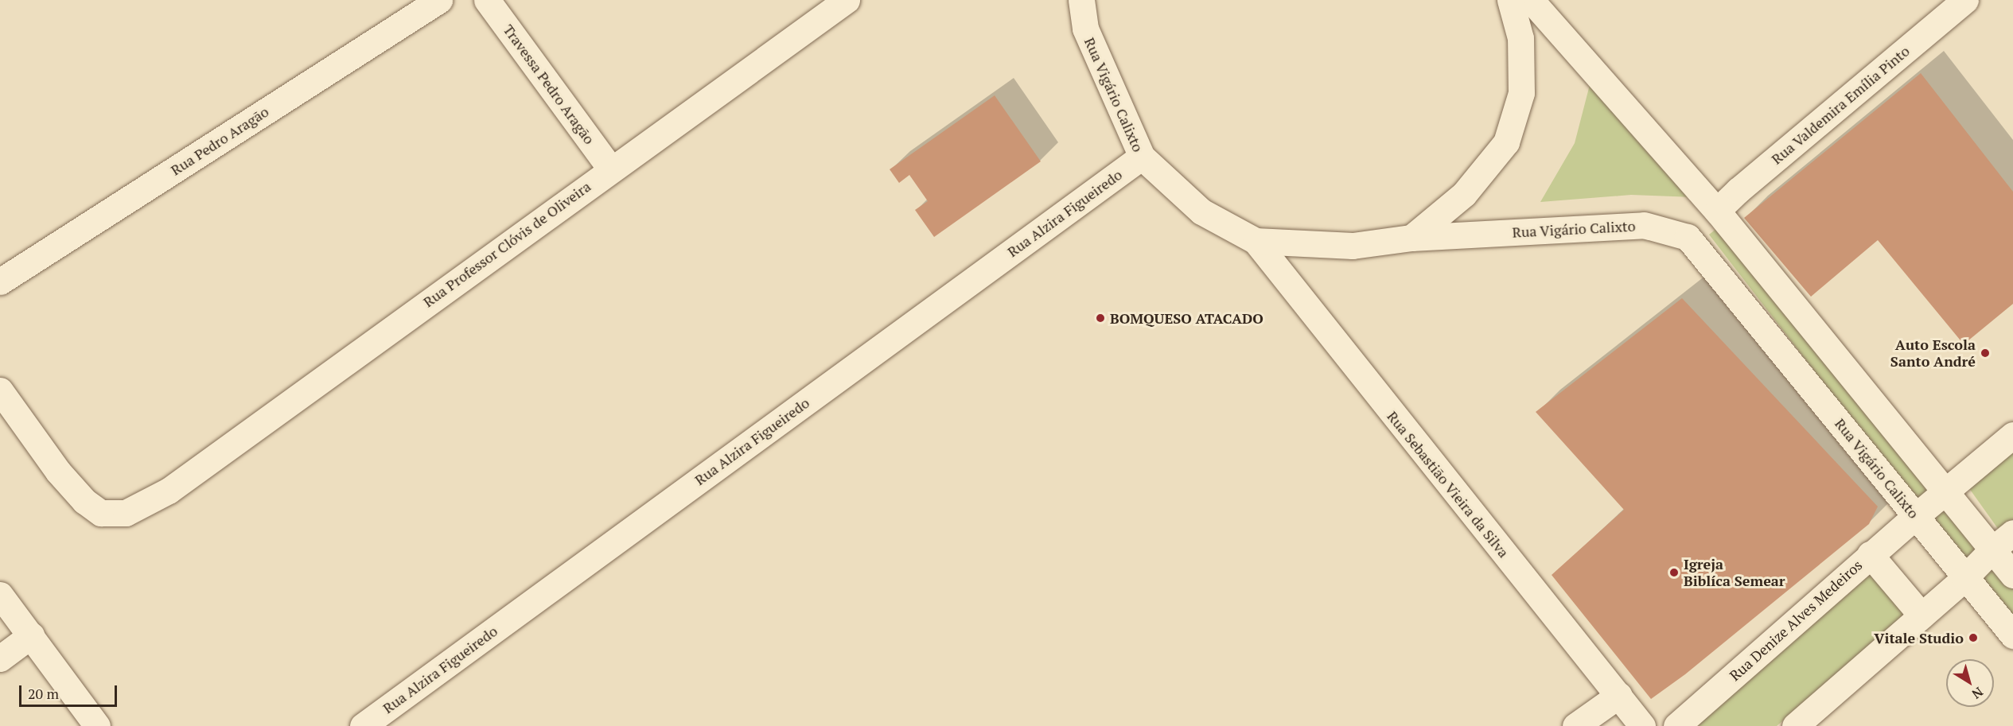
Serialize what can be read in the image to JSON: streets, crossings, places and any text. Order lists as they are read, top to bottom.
{
  "streets": {
    "street": [
      "Travessa Pedro Aragão",
      "Rua Vigário Calixto",
      "Rua Valdemira Emília Pinto",
      "Rua Pedro Aragão",
      "Rua Alzira Figueiredo",
      "Rua Professor Clóvis de Oliveira",
      "Rua Sebastião Vieira da Silva",
      "Rua Denize Alves Medeiros"
    ]
  },
  "crossings": [
    ["Travessa Pedro Aragão", "Rua Professor Clóvis de Oliveira"],
    ["Rua Vigário Calixto", "Rua Alzira Figueiredo"],
    ["Rua Vigário Calixto", "Rua Sebastião Vieira da Silva"],
    ["Rua Vigário Calixto", "Rua Denize Alves Medeiros"]
  ],
  "places": [
    "BOMQUESO ATACADO",
    "Auto Escola Santo André",
    "Igreja Biblíca Semear",
    "Vitale Studio"
  ],
  "scale_bar": "20 m",
  "north": "bottom right"
}
